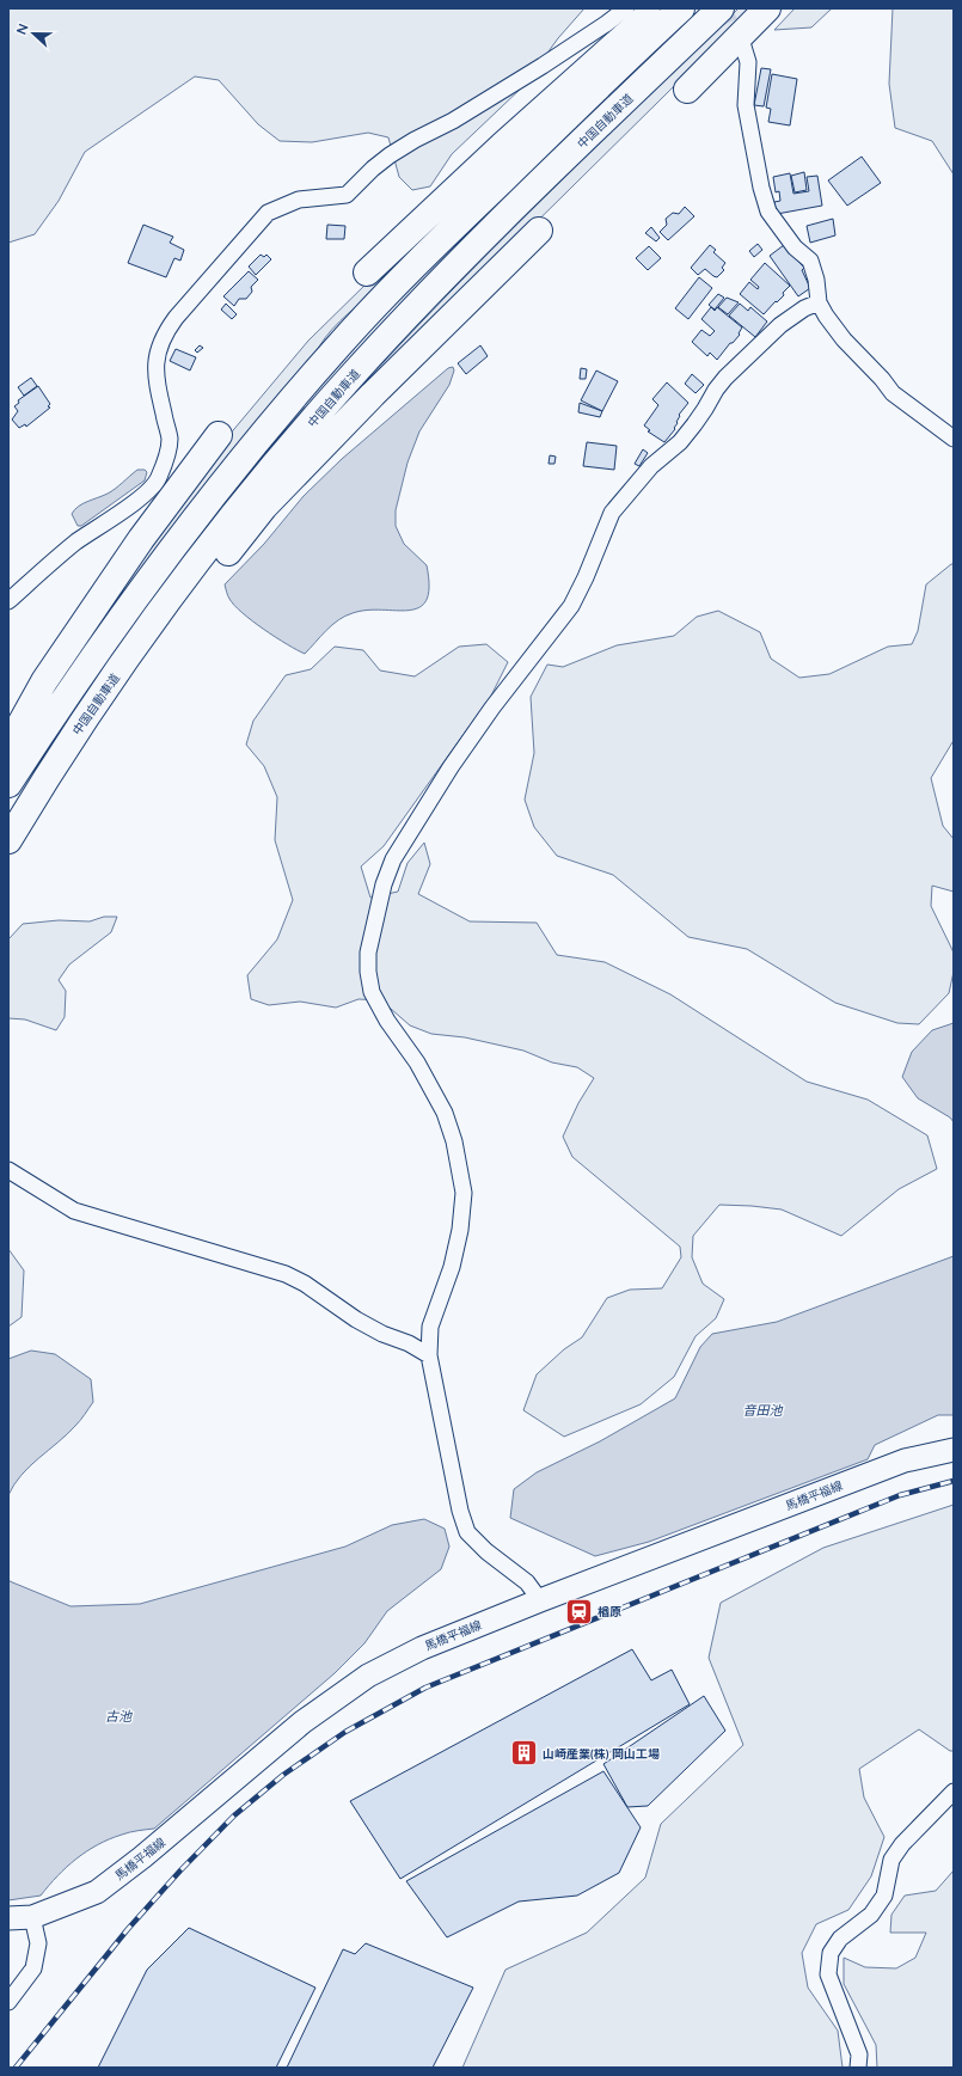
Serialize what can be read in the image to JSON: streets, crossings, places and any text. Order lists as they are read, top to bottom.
{
  "streets": {
    "highway": ["中国自動車道"],
    "main road": ["馬橋平福線"]
  },
  "water": ["音田池", "古池"],
  "places": {
    "station": ["楢原"],
    "building": ["山崎産業(株) 岡山工場"]
  },
  "north": "left"
}
